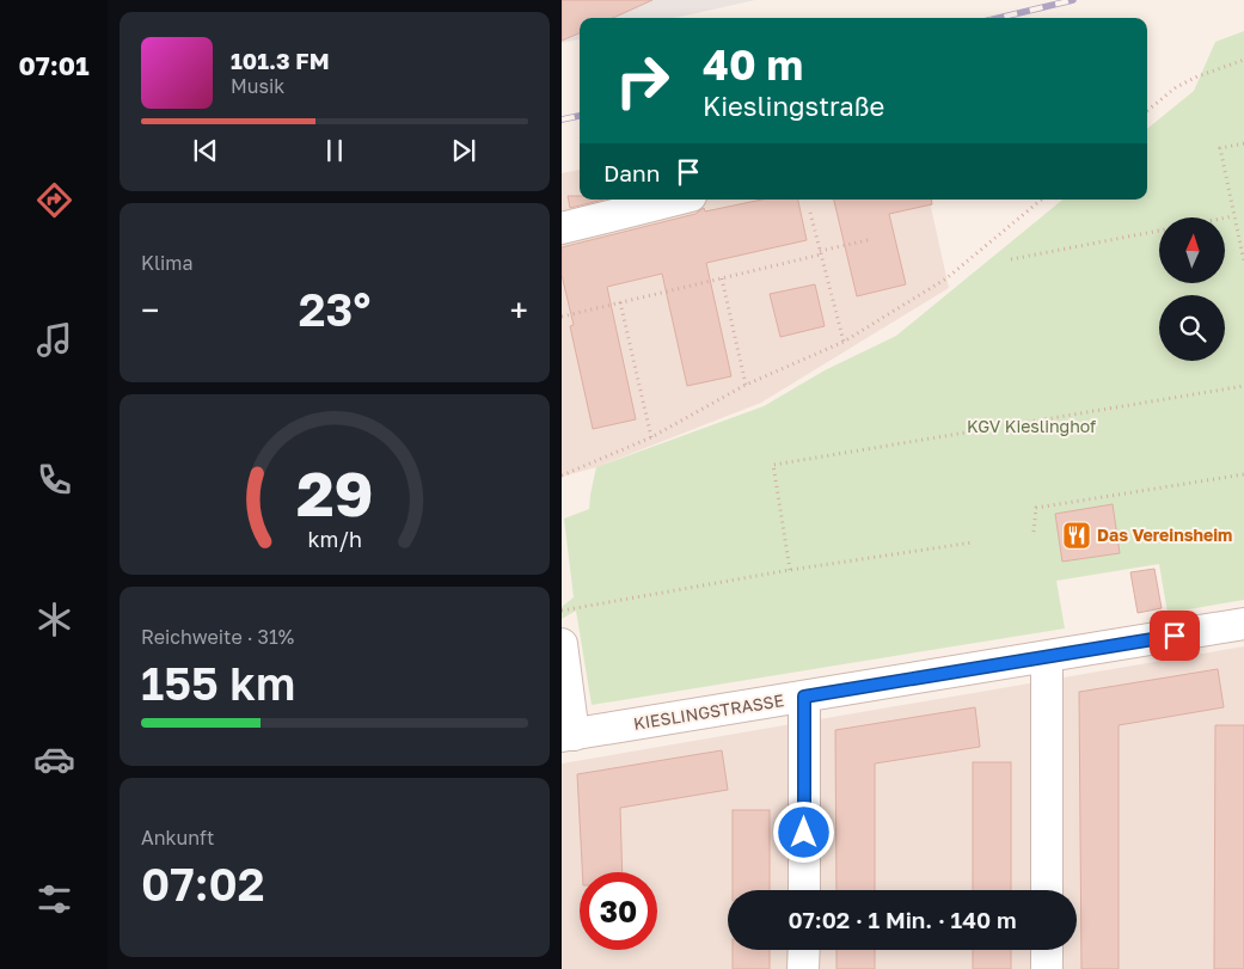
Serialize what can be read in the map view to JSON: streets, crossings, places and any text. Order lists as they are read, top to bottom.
{
  "streets": {
    "street": ["KIESLINGSTRASSE"]
  },
  "parks": ["KGV Kieslinghof"],
  "places": {
    "restaurant": ["Das Vereinsheim"]
  },
  "north": "top",
  "page": {
    "tabs": "07:01",
    "turn": ["40 m", "Kieslingstraße"],
    "song": ["101.3 FM", "Musik"],
    "then": "Dann",
    "tile": [
      "Klima",
      ["Reichweite · 31%", "155 km"],
      ["Ankunft", "07:02"]
    ],
    "heat": ["−", "23°", "+"],
    "limit": "30",
    "trip": "07:02 · 1 Min. · 140 m",
    "gauge": ["29", "km/h"]
  }
}
